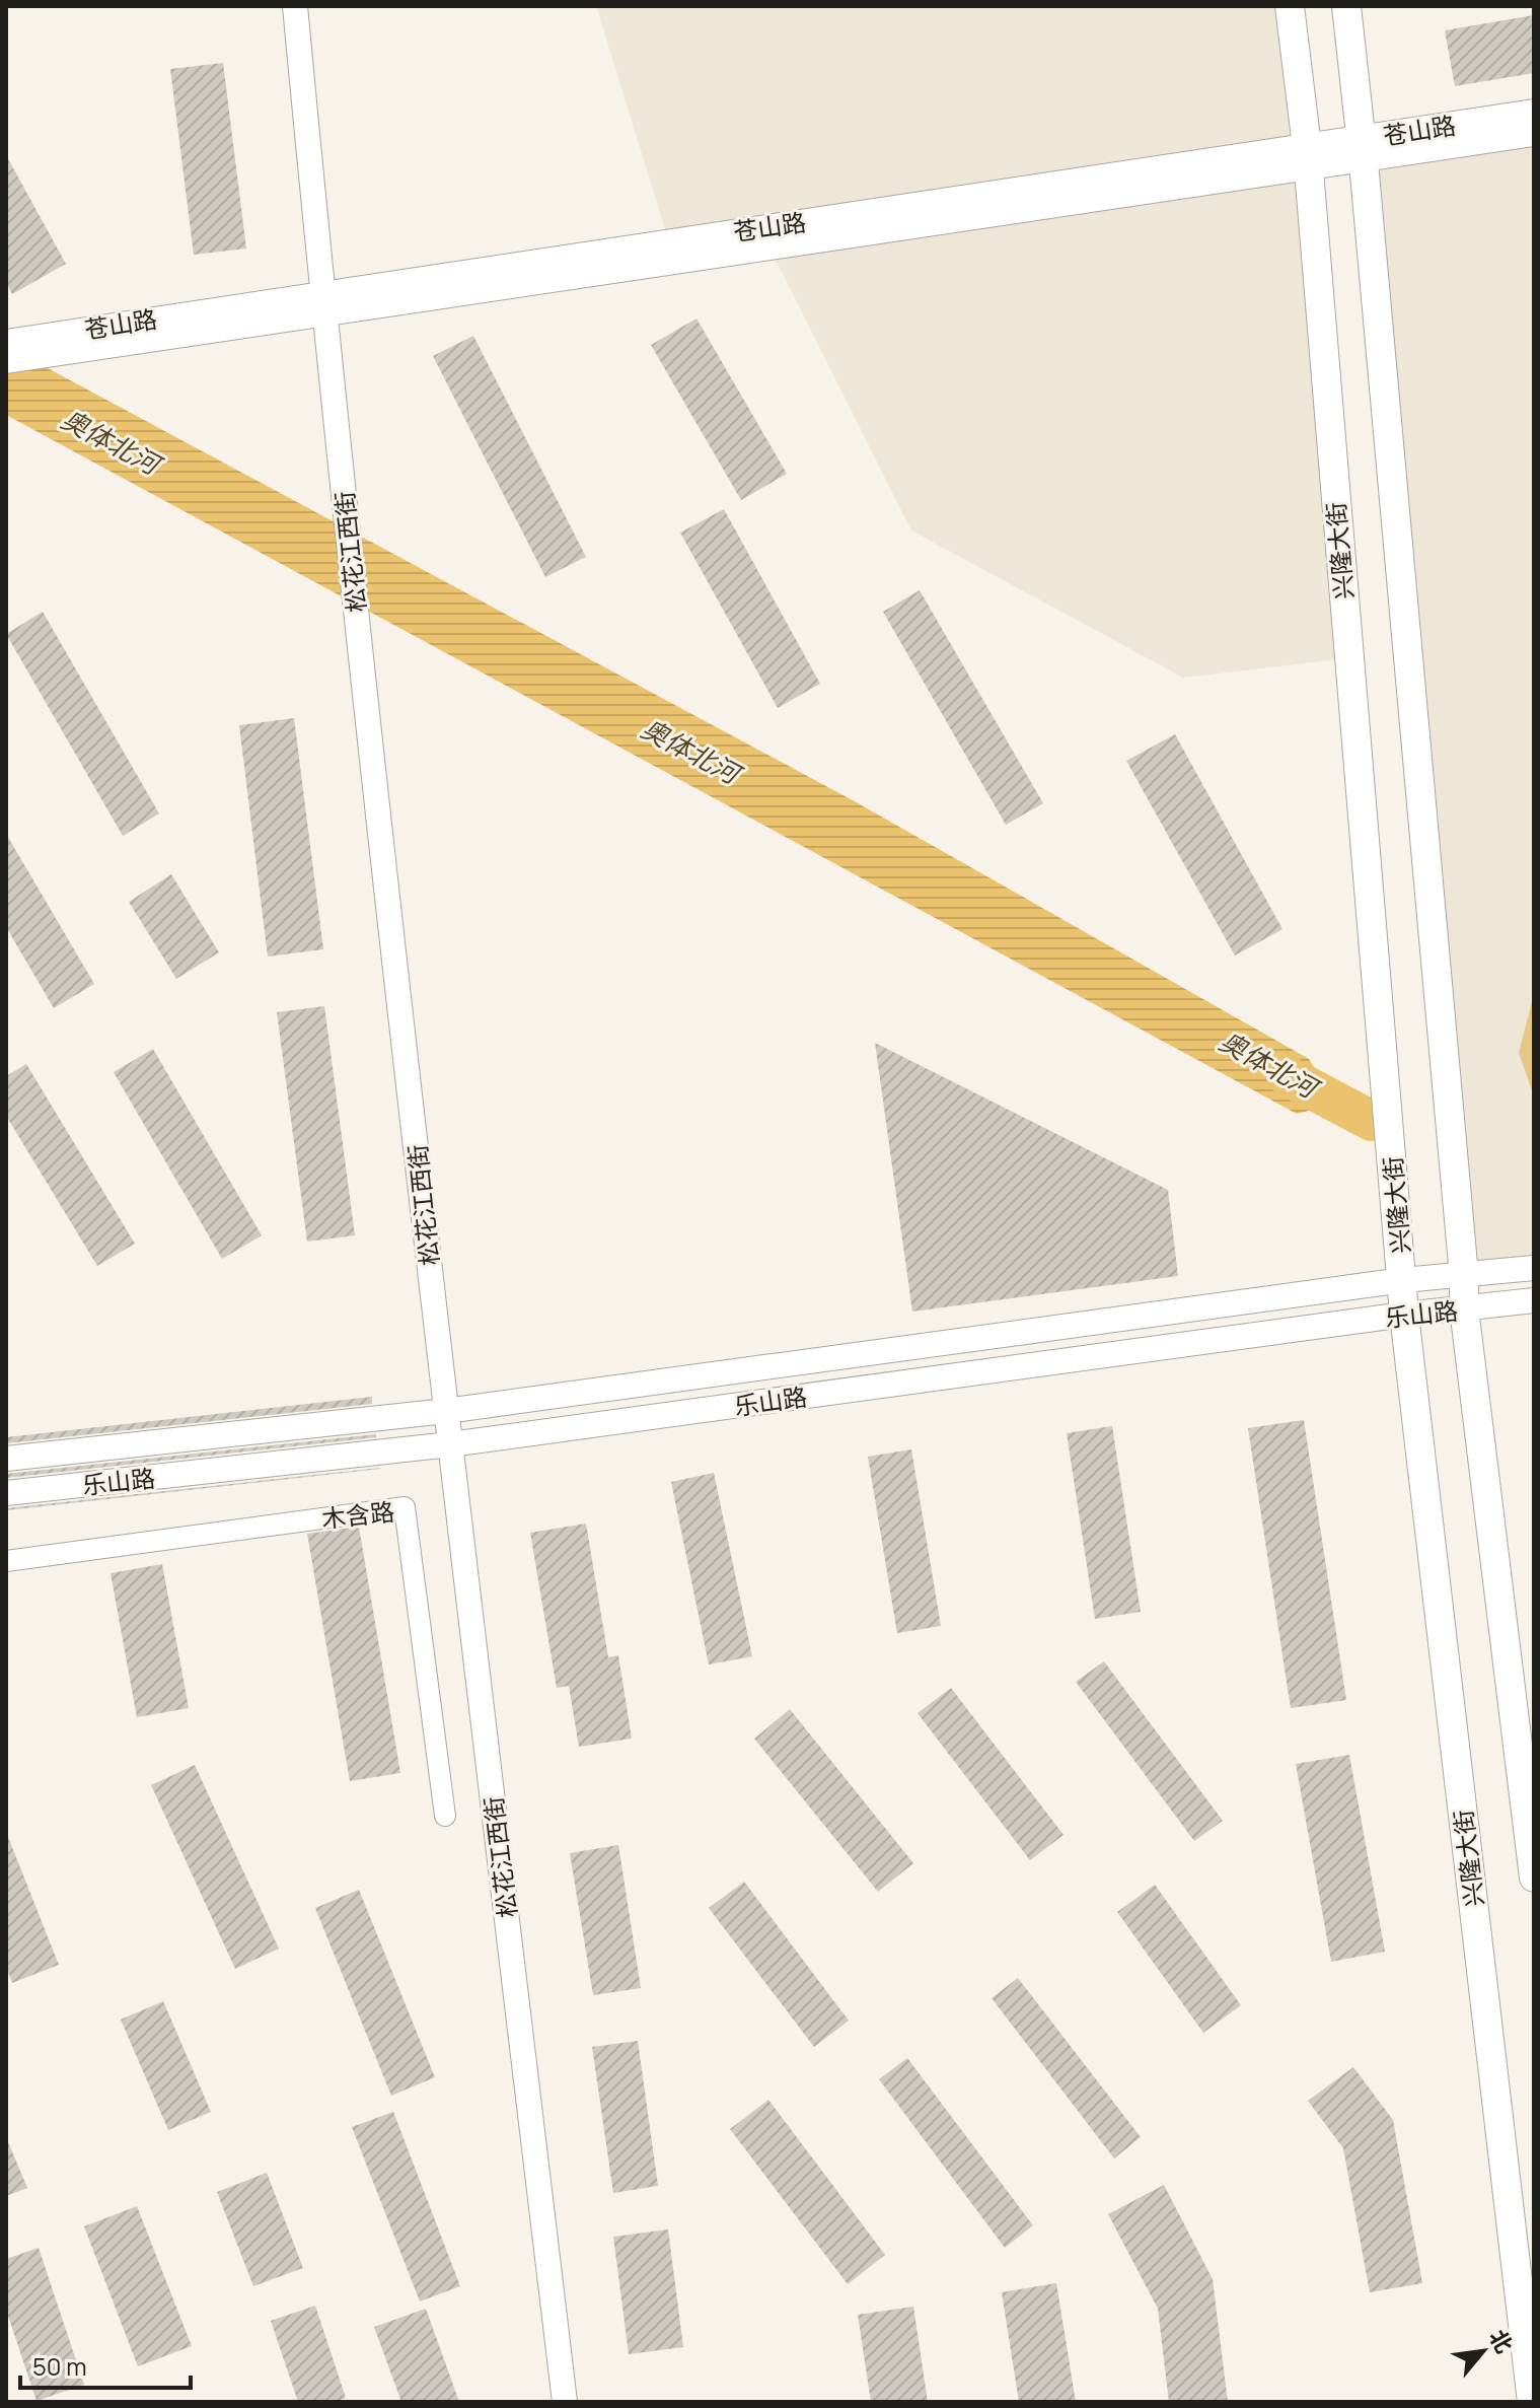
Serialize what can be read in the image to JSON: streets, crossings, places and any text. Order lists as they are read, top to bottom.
{
  "streets": {
    "main road": ["兴隆大街"],
    "street": [
      "苍山路",
      "松花江西街",
      "乐山路",
      "木含路"
    ]
  },
  "crossings": [
    ["苍山路", "兴隆大街"],
    ["苍山路", "松花江西街"],
    ["兴隆大街", "乐山路"],
    ["松花江西街", "乐山路"]
  ],
  "water": ["奥体北河"],
  "scale_bar": "50 m",
  "north": "top right"
}
